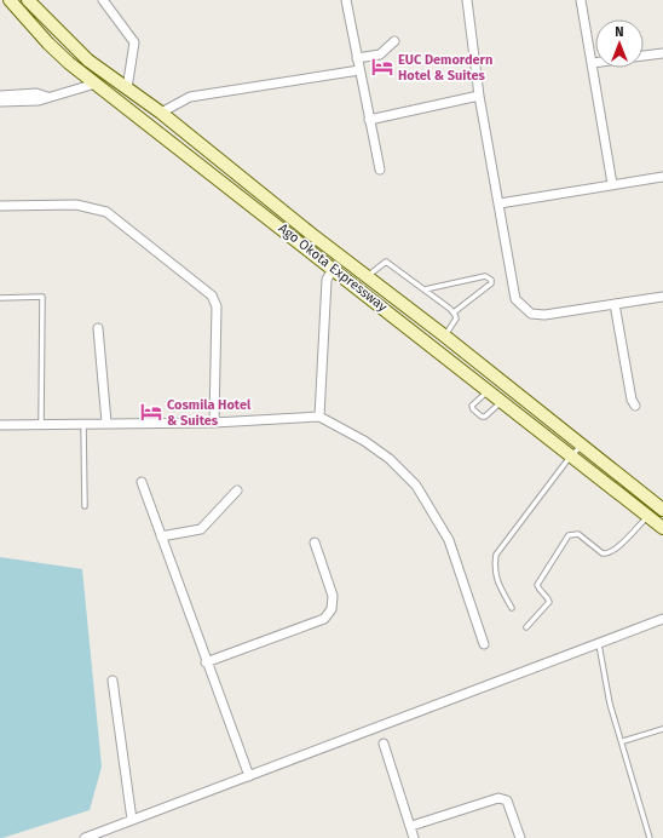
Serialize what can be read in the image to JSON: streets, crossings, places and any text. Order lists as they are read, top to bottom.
{
  "streets": {
    "main road": ["Ago Okota Expressway"]
  },
  "places": {
    "hotel": ["EUC Demordern Hotel & Suites", "Cosmila Hotel & Suites"]
  },
  "north": "top"
}
